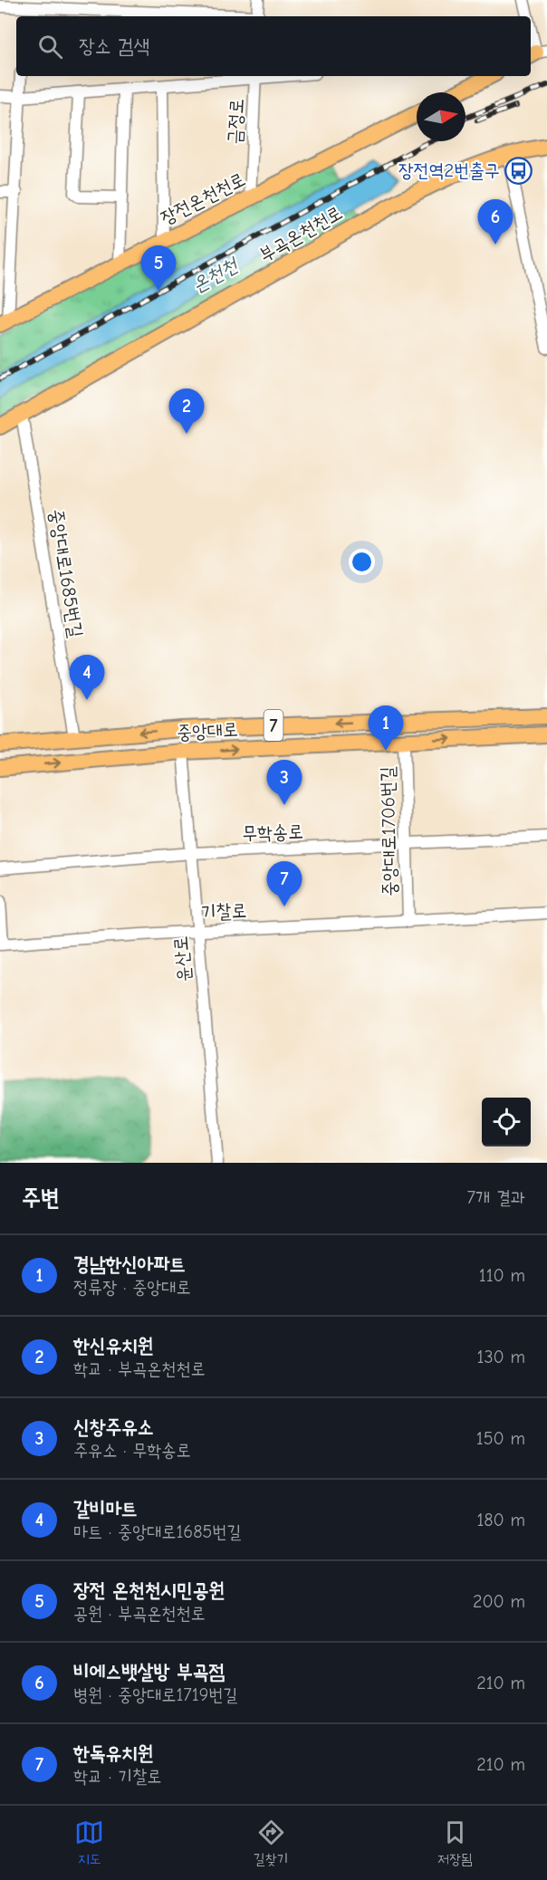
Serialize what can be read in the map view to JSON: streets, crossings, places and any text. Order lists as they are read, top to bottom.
{
  "streets": {
    "main road": [
      "장전온천천로",
      "부곡온천천로",
      "7",
      "중앙대로"
    ],
    "street": [
      "금정로",
      "중앙대로1685번길",
      "중앙대로1706번길",
      "무학송로",
      "기찰로",
      "윤산로"
    ]
  },
  "crossings": [
    ["금정로", "장전온천천로"],
    ["부곡온천천로", "중앙대로1685번길"],
    ["중앙대로1685번길", "중앙대로"],
    ["중앙대로", "중앙대로1706번길"],
    ["중앙대로", "윤산로"],
    ["중앙대로1706번길", "무학송로"],
    ["중앙대로1706번길", "기찰로"],
    ["무학송로", "윤산로"],
    ["기찰로", "윤산로"]
  ],
  "water": ["온천천"],
  "places": {
    "bus stop": ["장전역2번출구"]
  },
  "north": "right",
  "page": {
    "search": "장소 검색",
    "pins": [
      "6",
      "5",
      "2",
      "4",
      "1",
      "3",
      "7"
    ],
    "heading": ["주변", "7개 결과"],
    "list": [
      {
        "mark": "1",
        "name": "경남한신아파트",
        "note": "정류장 · 중앙대로",
        "value": "110 m"
      },
      {
        "mark": "2",
        "name": "한신유치원",
        "note": "학교 · 부곡온천천로",
        "value": "130 m"
      },
      {
        "mark": "3",
        "name": "신창주유소",
        "note": "주유소 · 무학송로",
        "value": "150 m"
      },
      {
        "mark": "4",
        "name": "갈비마트",
        "note": "마트 · 중앙대로1685번길",
        "value": "180 m"
      },
      {
        "mark": "5",
        "name": "장전 온천천시민공원",
        "note": "공원 · 부곡온천천로",
        "value": "200 m"
      },
      {
        "mark": "6",
        "name": "비에스뱃살방 부곡점",
        "note": "병원 · 중앙대로1719번길",
        "value": "210 m"
      },
      {
        "mark": "7",
        "name": "한독유치원",
        "note": "학교 · 기찰로",
        "value": "210 m"
      }
    ],
    "nav": ["지도", "길찾기", "저장됨"]
  }
}
